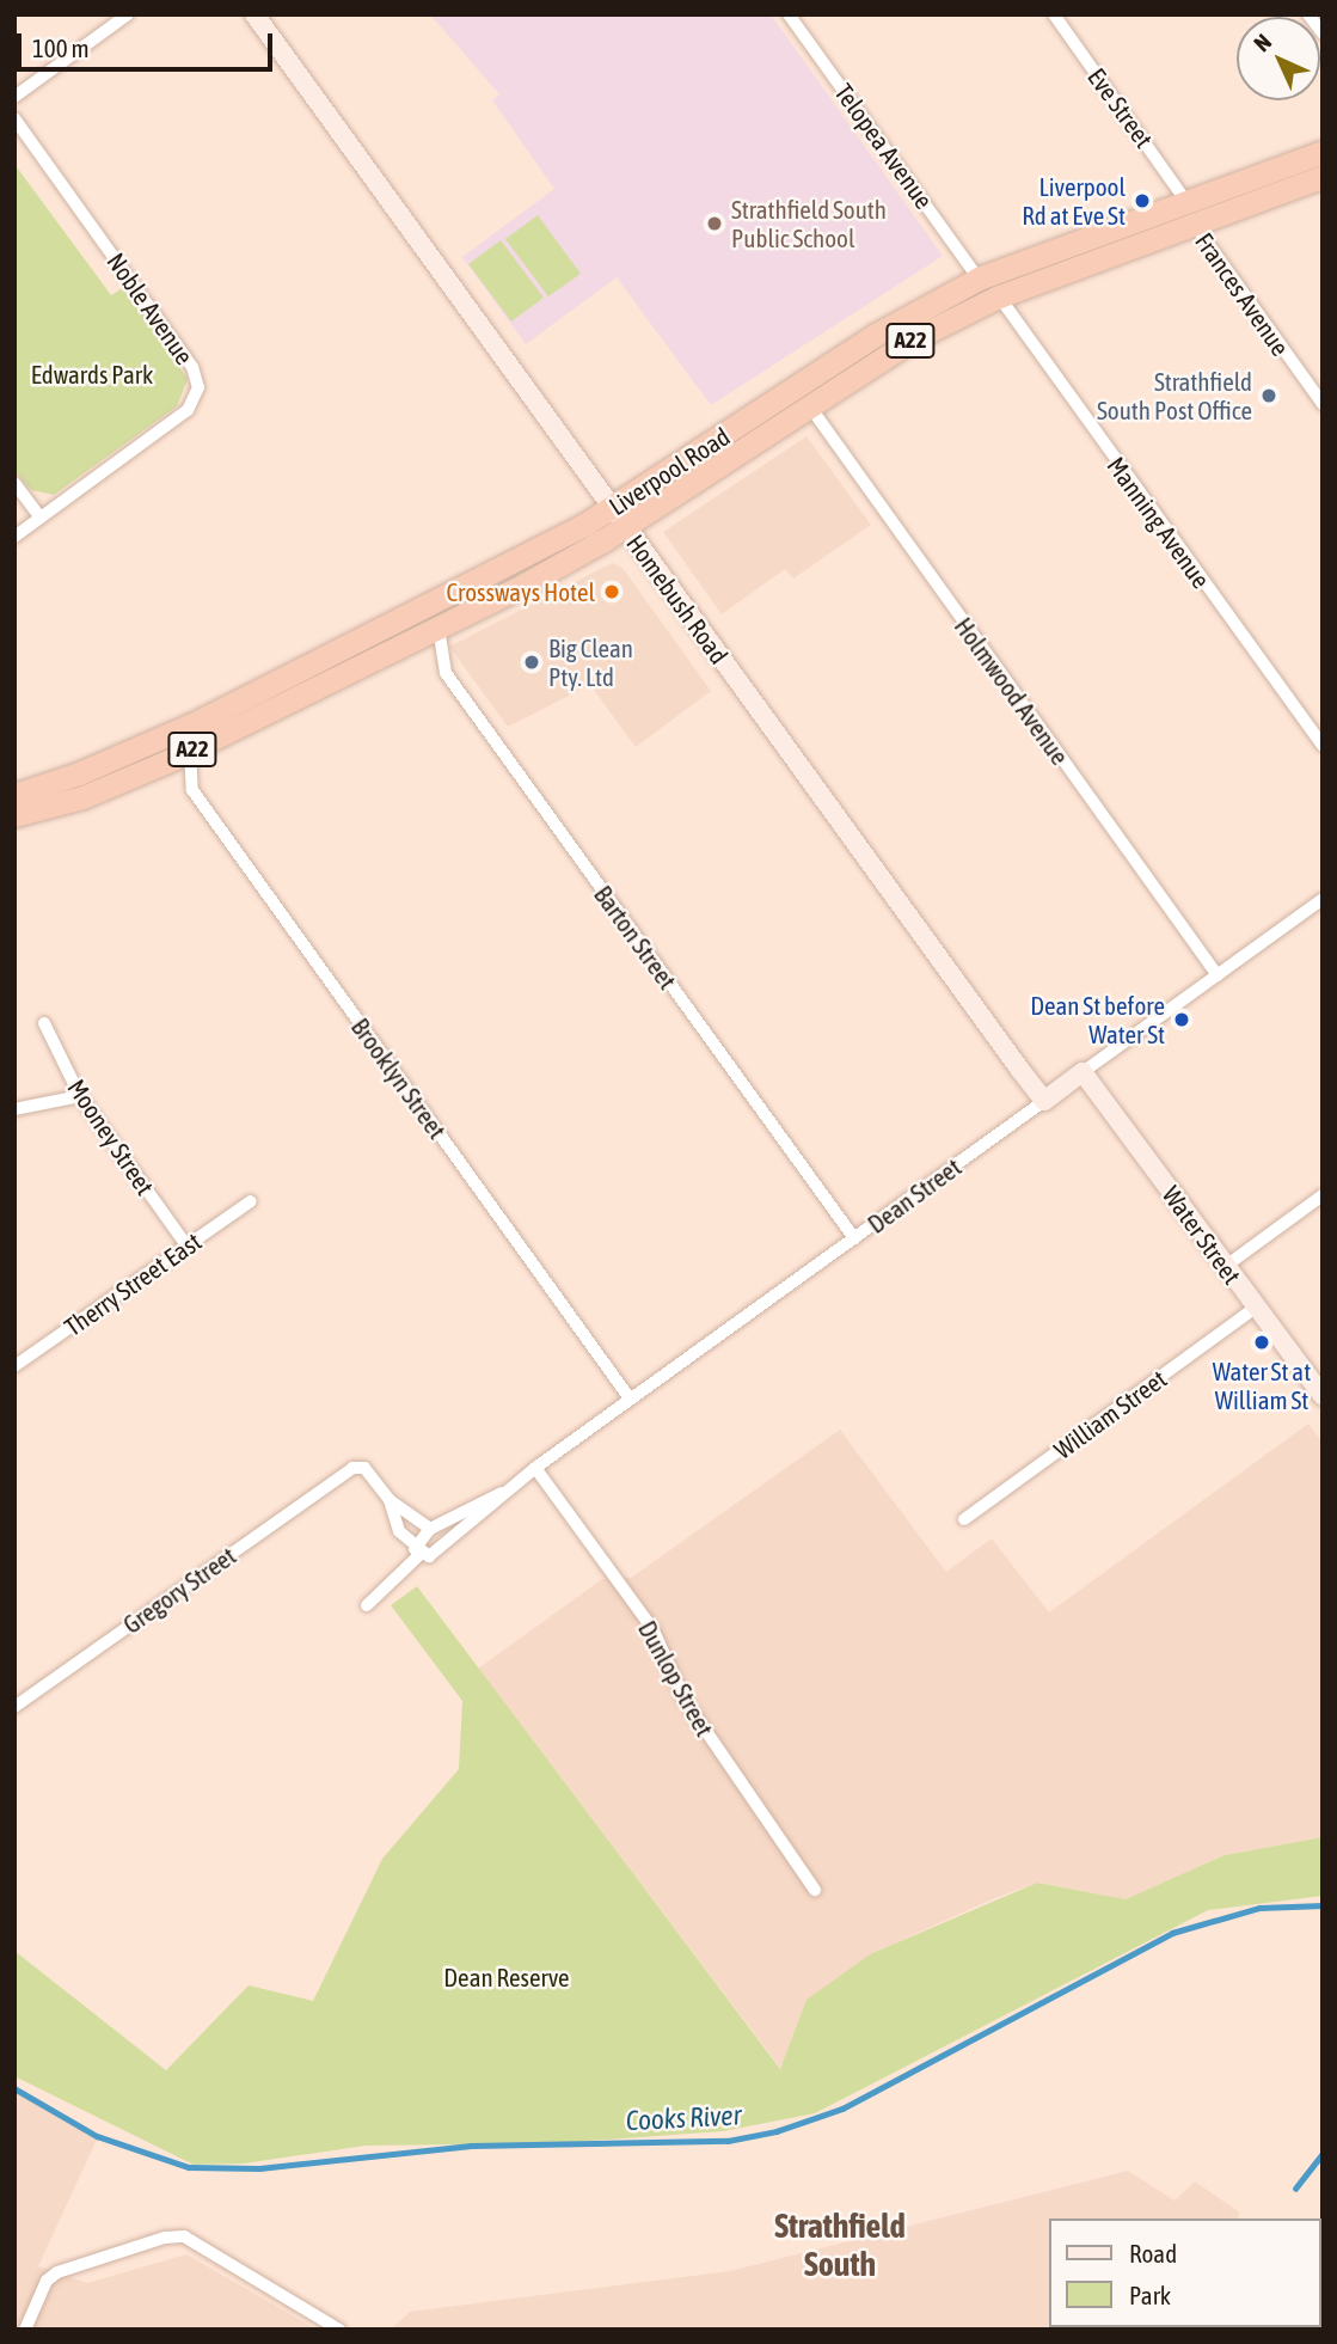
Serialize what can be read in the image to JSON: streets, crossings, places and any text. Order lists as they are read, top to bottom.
{
  "streets": {
    "highway": ["A22", "Liverpool Road"],
    "main road": ["Homebush Road", "Dean Street", "Water Street"],
    "street": [
      "Eve Street",
      "Telopea Avenue",
      "Frances Avenue",
      "Noble Avenue",
      "Manning Avenue",
      "Holmwood Avenue",
      "Barton Street",
      "Brooklyn Street",
      "Mooney Street",
      "Therry Street East",
      "William Street",
      "Gregory Street",
      "Dunlop Street"
    ]
  },
  "crossings": [
    ["Eve Street", "Frances Avenue"],
    ["Eve Street", "Liverpool Road"],
    ["Telopea Avenue", "Liverpool Road"],
    ["Frances Avenue", "Liverpool Road"],
    ["Liverpool Road", "Manning Avenue"],
    ["Liverpool Road", "Homebush Road"],
    ["Liverpool Road", "Holmwood Avenue"],
    ["Liverpool Road", "Barton Street"],
    ["Liverpool Road", "Brooklyn Street"],
    ["Homebush Road", "Dean Street"],
    ["Holmwood Avenue", "Dean Street"],
    ["Barton Street", "Dean Street"],
    ["Brooklyn Street", "Dean Street"],
    ["Mooney Street", "Therry Street East"],
    ["Dean Street", "Water Street"],
    ["Dean Street", "Dunlop Street"],
    ["Water Street", "William Street"]
  ],
  "districts": ["Strathfield South"],
  "water": ["Cooks River"],
  "parks": ["Edwards Park", "Dean Reserve"],
  "places": [
    "Liverpool Rd at Eve St",
    "Strathfield South Public School",
    "Strathfield South Post Office",
    "Crossways Hotel",
    "Big Clean Pty. Ltd",
    "Dean St before Water St",
    "Water St at William St"
  ],
  "legend": ["Road", "Park"],
  "scale_bar": "100 m",
  "north": "top left"
}
